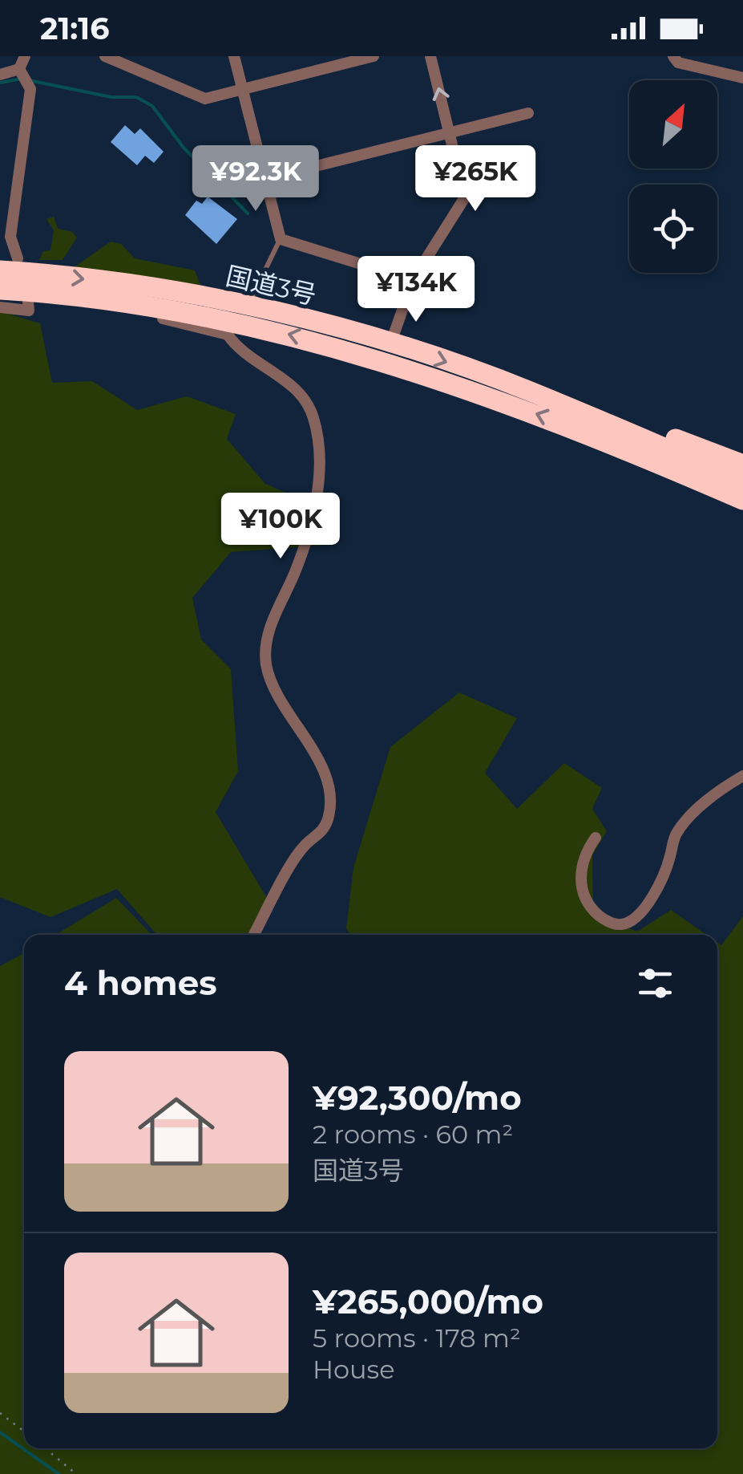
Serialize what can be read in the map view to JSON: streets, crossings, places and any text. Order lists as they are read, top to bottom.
{
  "streets": {
    "highway": ["国道3号"]
  },
  "north": "top right",
  "page": {
    "status": "21:16",
    "price": [
      "¥92.3K",
      "¥265K",
      "¥134K",
      "¥100K"
    ],
    "heading": "4 homes",
    "list": [
      {
        "name": "¥92,300/mo",
        "note": "2 rooms · 60 m² · 国道3号"
      },
      {
        "name": "¥265,000/mo",
        "note": "5 rooms · 178 m² · House"
      }
    ]
  }
}
